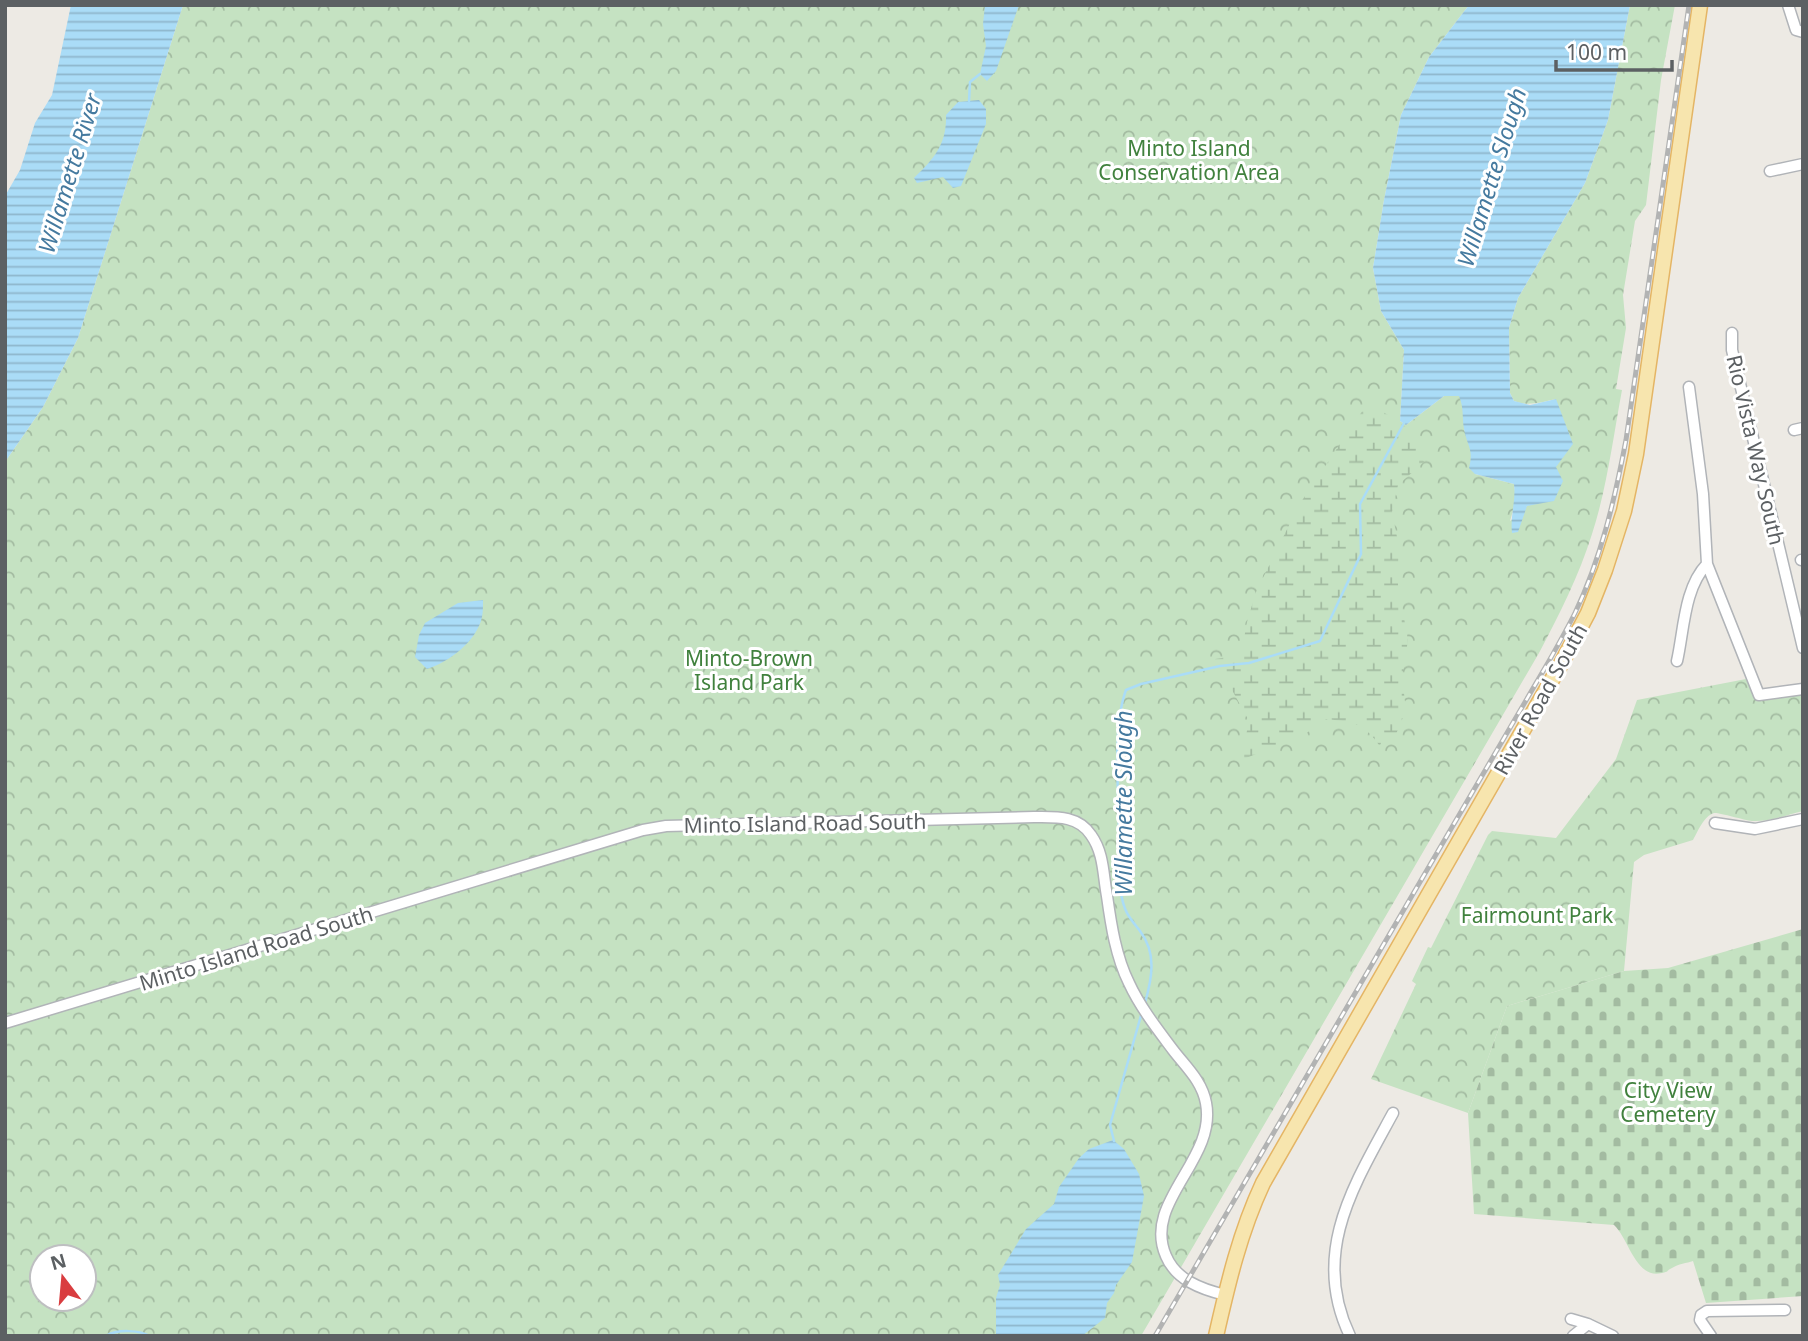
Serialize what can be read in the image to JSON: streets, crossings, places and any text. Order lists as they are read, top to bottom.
{
  "streets": {
    "main road": ["River Road South"],
    "street": ["Rio Vista Way South", "Minto Island Road South"]
  },
  "crossings": [
    ["River Road South", "Minto Island Road South"]
  ],
  "water": ["Willamette River", "Willamette Slough"],
  "parks": [
    "Minto Island Conservation Area",
    "Minto-Brown Island Park",
    "Fairmount Park",
    "City View Cemetery"
  ],
  "scale_bar": "100 m",
  "north": "top"
}
